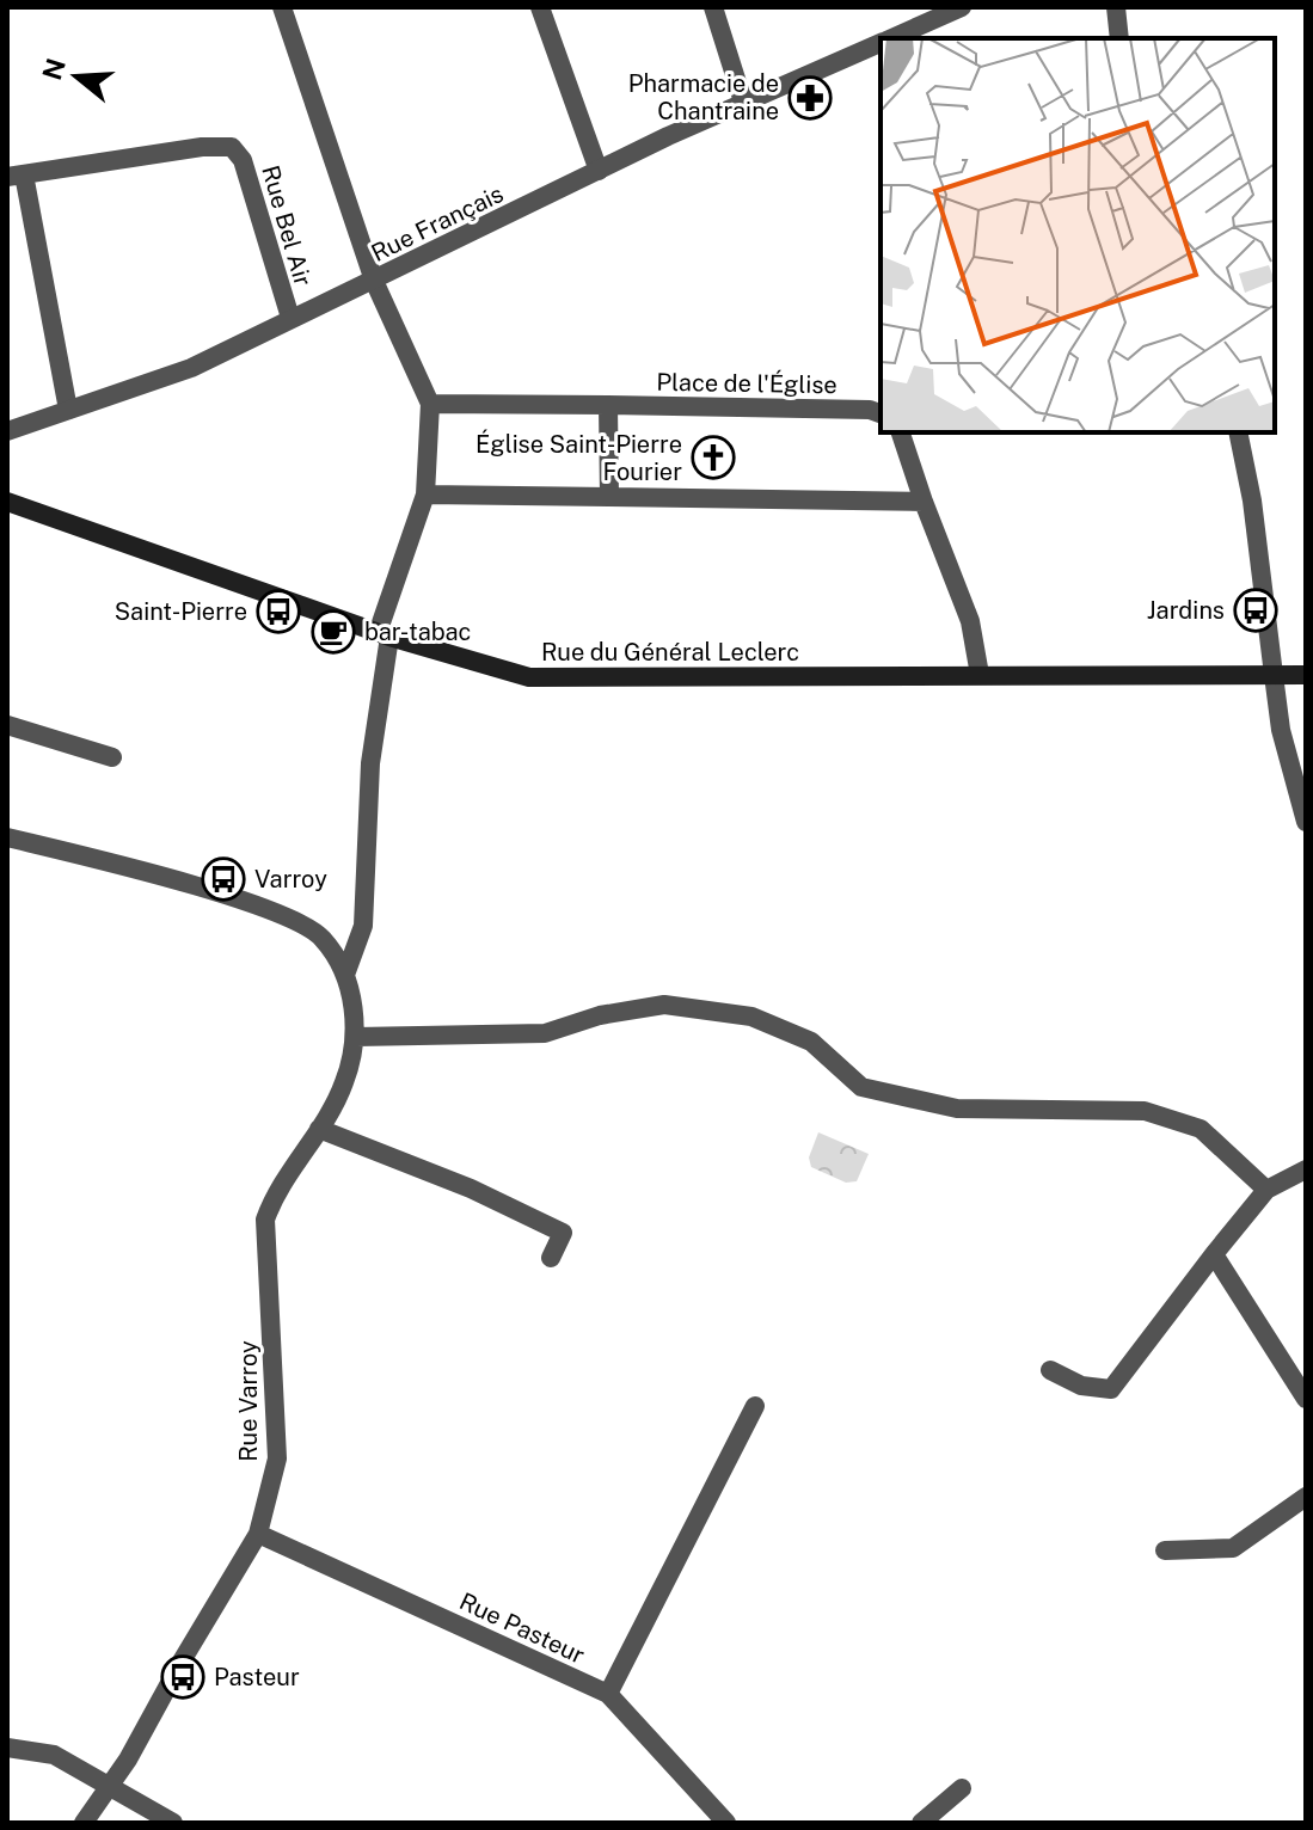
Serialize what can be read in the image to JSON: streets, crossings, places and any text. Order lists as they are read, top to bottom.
{
  "streets": {
    "main road": ["Rue du Général Leclerc"],
    "street": [
      "Rue Français",
      "Rue Bel Air",
      "Place de l'Église",
      "Rue Varroy",
      "Rue Pasteur"
    ]
  },
  "crossings": [
    ["Rue Français", "Rue Bel Air"],
    ["Rue Varroy", "Rue Pasteur"]
  ],
  "places": {
    "pharmacy": ["Pharmacie de Chantraine"],
    "church": ["Église Saint-Pierre Fourier"],
    "bus stop": [
      "Jardins",
      "Saint-Pierre",
      "Varroy",
      "Pasteur"
    ],
    "cafe": ["bar-tabac"]
  },
  "north": "left"
}
